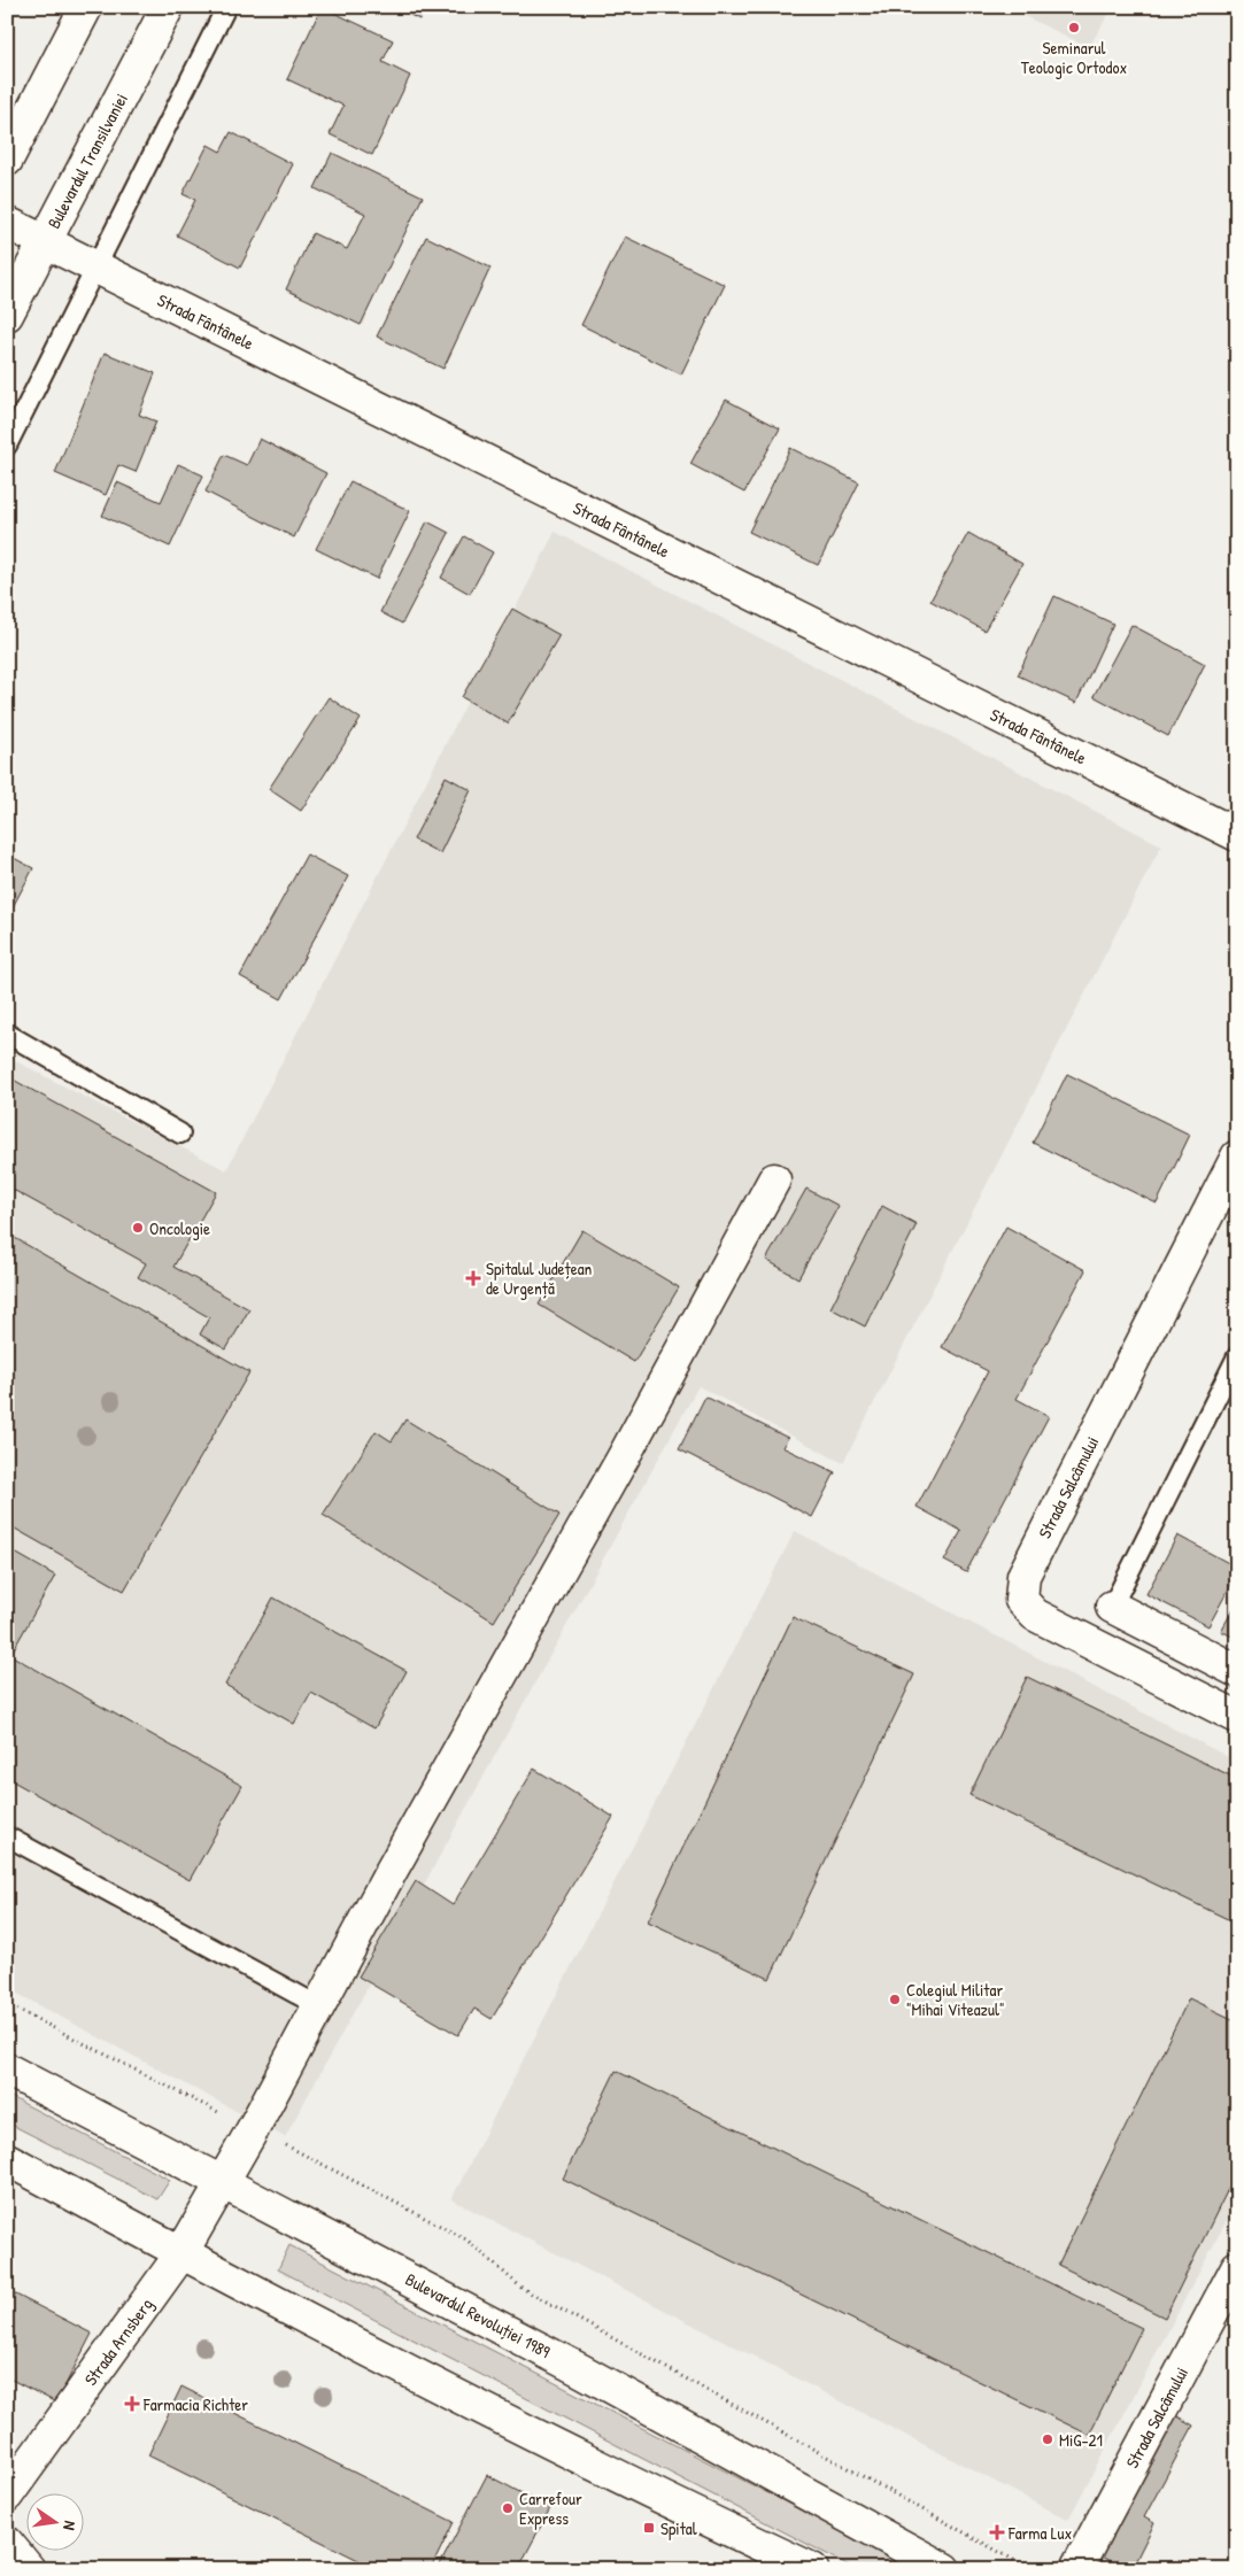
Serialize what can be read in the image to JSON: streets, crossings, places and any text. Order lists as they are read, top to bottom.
{
  "streets": {
    "street": [
      "Bulevardul Transilvaniei",
      "Strada Fântânele",
      "Strada Salcâmului",
      "Bulevardul Revoluției 1989",
      "Strada Arnsberg"
    ]
  },
  "crossings": [
    ["Bulevardul Transilvaniei", "Strada Fântânele"],
    ["Bulevardul Revoluției 1989", "Strada Arnsberg"]
  ],
  "places": {
    "other": [
      "Seminarul Teologic Ortodox",
      "Oncologie",
      "Colegiul Militar \"Mihai Viteazul\"",
      "MiG-21",
      "Carrefour Express"
    ],
    "health": ["Spitalul Județean de Urgență", "Farmacia Richter", "Farma Lux"],
    "transit": ["Spital"]
  },
  "north": "right"
}
